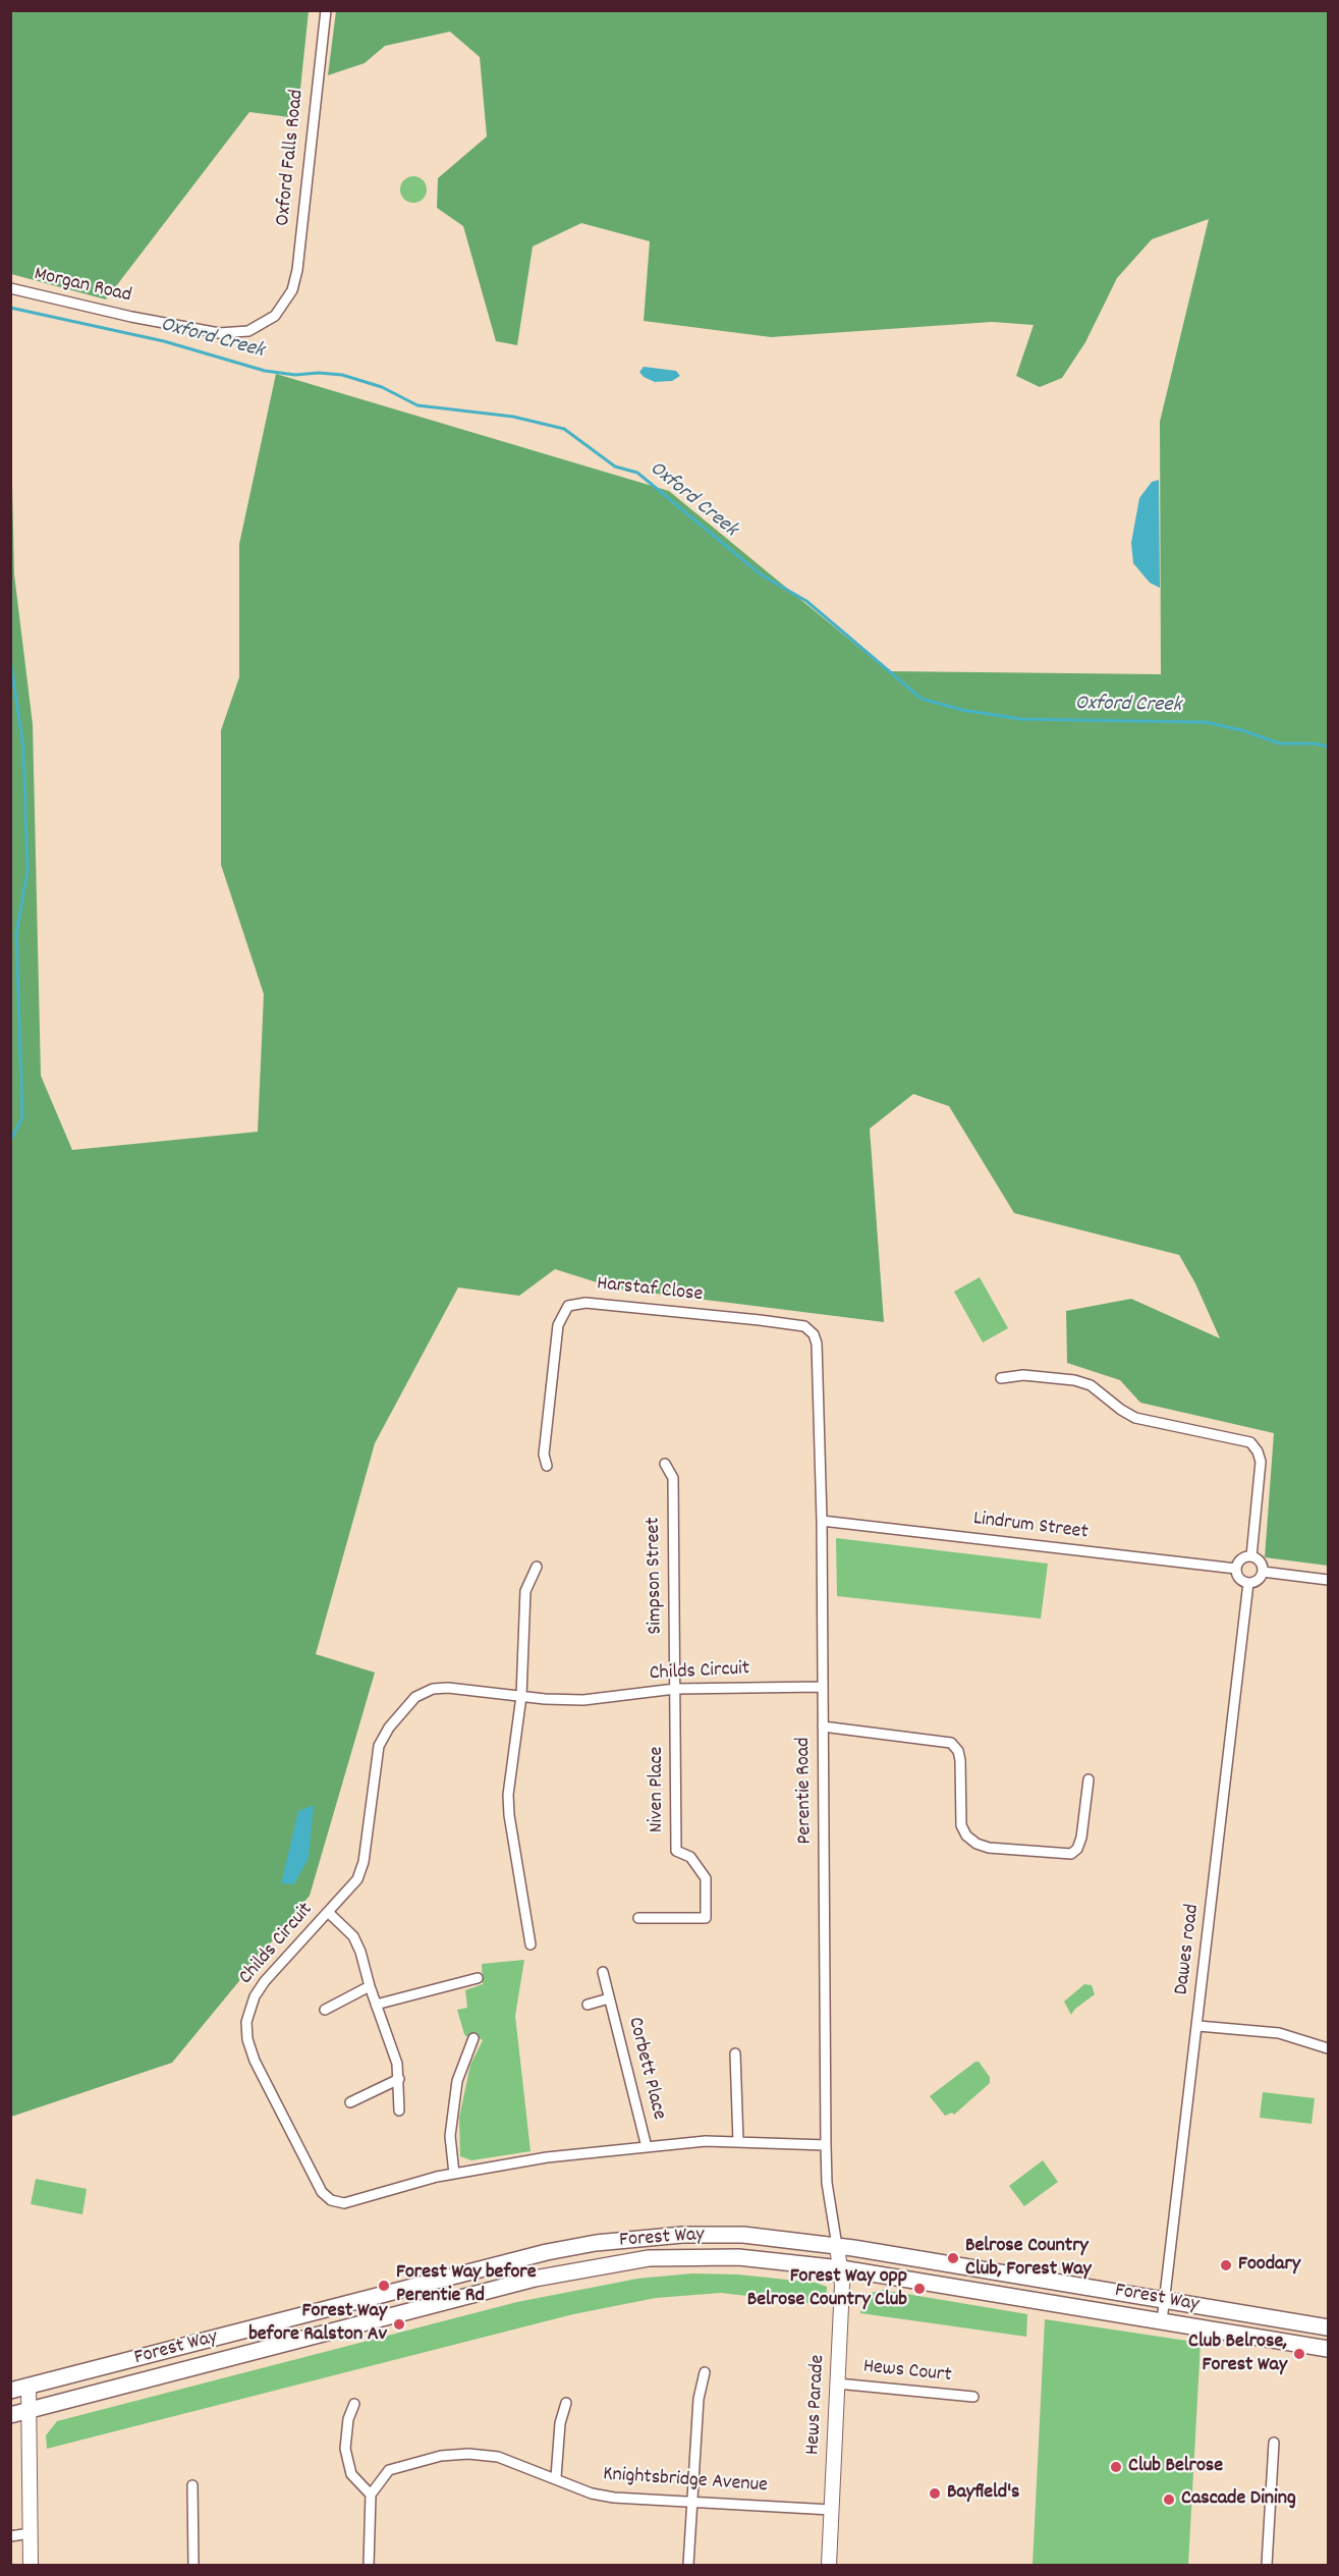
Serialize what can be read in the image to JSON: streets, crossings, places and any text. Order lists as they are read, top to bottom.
{
  "streets": {
    "main road": ["Forest Way"],
    "street": [
      "Oxford Falls Road",
      "Morgan Road",
      "Harstaf Close",
      "Lindrum Street",
      "Simpson Street",
      "Childs Circuit",
      "Niven Place",
      "Perentie Road",
      "Dawes road",
      "Corbett Place",
      "Hews Court",
      "Hews Parade",
      "Knightsbridge Avenue"
    ]
  },
  "crossings": [
    ["Oxford Falls Road", "Morgan Road"],
    ["Harstaf Close", "Perentie Road"],
    ["Lindrum Street", "Perentie Road"],
    ["Lindrum Street", "Dawes road"],
    ["Simpson Street", "Childs Circuit"],
    ["Simpson Street", "Niven Place"],
    ["Childs Circuit", "Niven Place"],
    ["Childs Circuit", "Perentie Road"],
    ["Childs Circuit", "Corbett Place"],
    ["Perentie Road", "Forest Way"],
    ["Perentie Road", "Hews Parade"],
    ["Dawes road", "Forest Way"],
    ["Forest Way", "Hews Parade"],
    ["Hews Court", "Hews Parade"],
    ["Hews Parade", "Knightsbridge Avenue"]
  ],
  "water": ["Oxford Creek"],
  "places": [
    "Belrose Country Club, Forest Way",
    "Foodary",
    "Forest Way before Perentie Rd",
    "Forest Way opp Belrose Country Club",
    "Forest Way before Ralston Av",
    "Club Belrose, Forest Way",
    "Club Belrose",
    "Bayfield's",
    "Cascade Dining"
  ]
}
